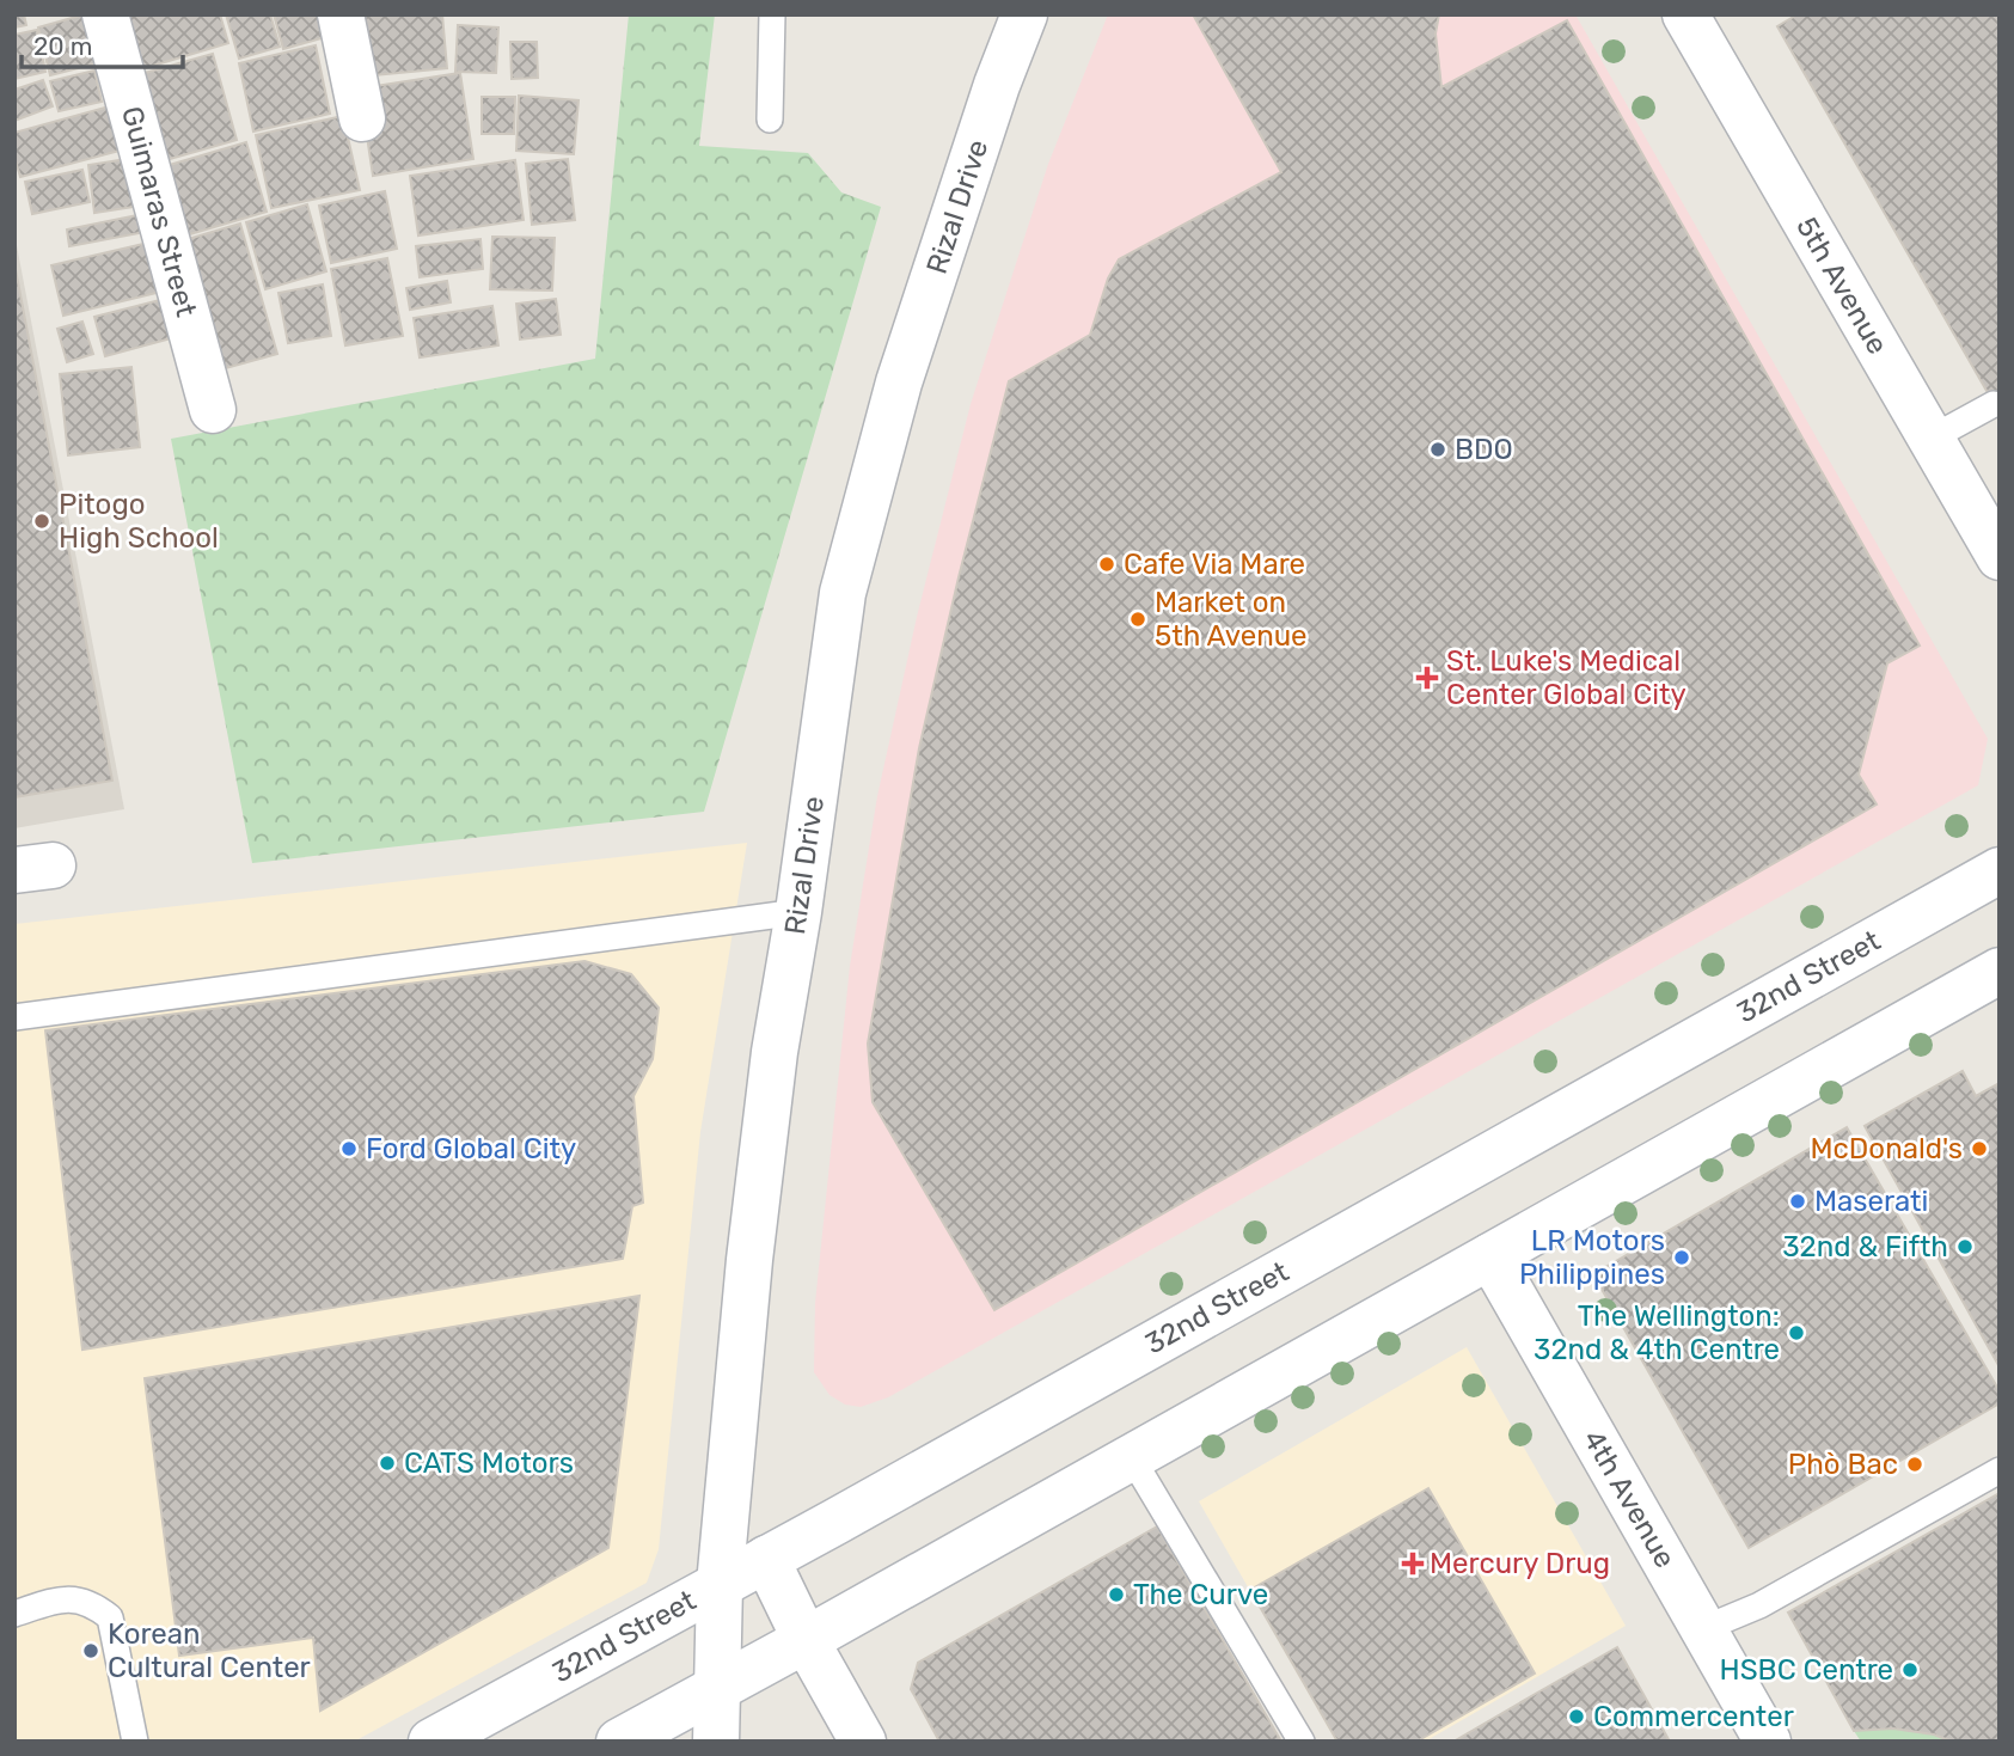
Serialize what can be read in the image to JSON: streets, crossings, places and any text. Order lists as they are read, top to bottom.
{
  "streets": {
    "street": [
      "Rizal Drive",
      "Guimaras Street",
      "5th Avenue",
      "32nd Street",
      "4th Avenue"
    ]
  },
  "crossings": [
    ["Rizal Drive", "32nd Street"]
  ],
  "places": {
    "other": [
      "BDO",
      "Pitogo High School",
      "Cafe Via Mare",
      "Market on 5th Avenue",
      "Ford Global City",
      "McDonald's",
      "Maserati",
      "32nd & Fifth",
      "LR Motors Philippines",
      "The Wellington: 32nd & 4th Centre",
      "CATS Motors",
      "Phò Bac",
      "The Curve",
      "Korean Cultural Center",
      "HSBC Centre",
      "Commercenter"
    ],
    "health": ["St. Luke's Medical Center Global City", "Mercury Drug"]
  },
  "scale_bar": "20 m"
}
